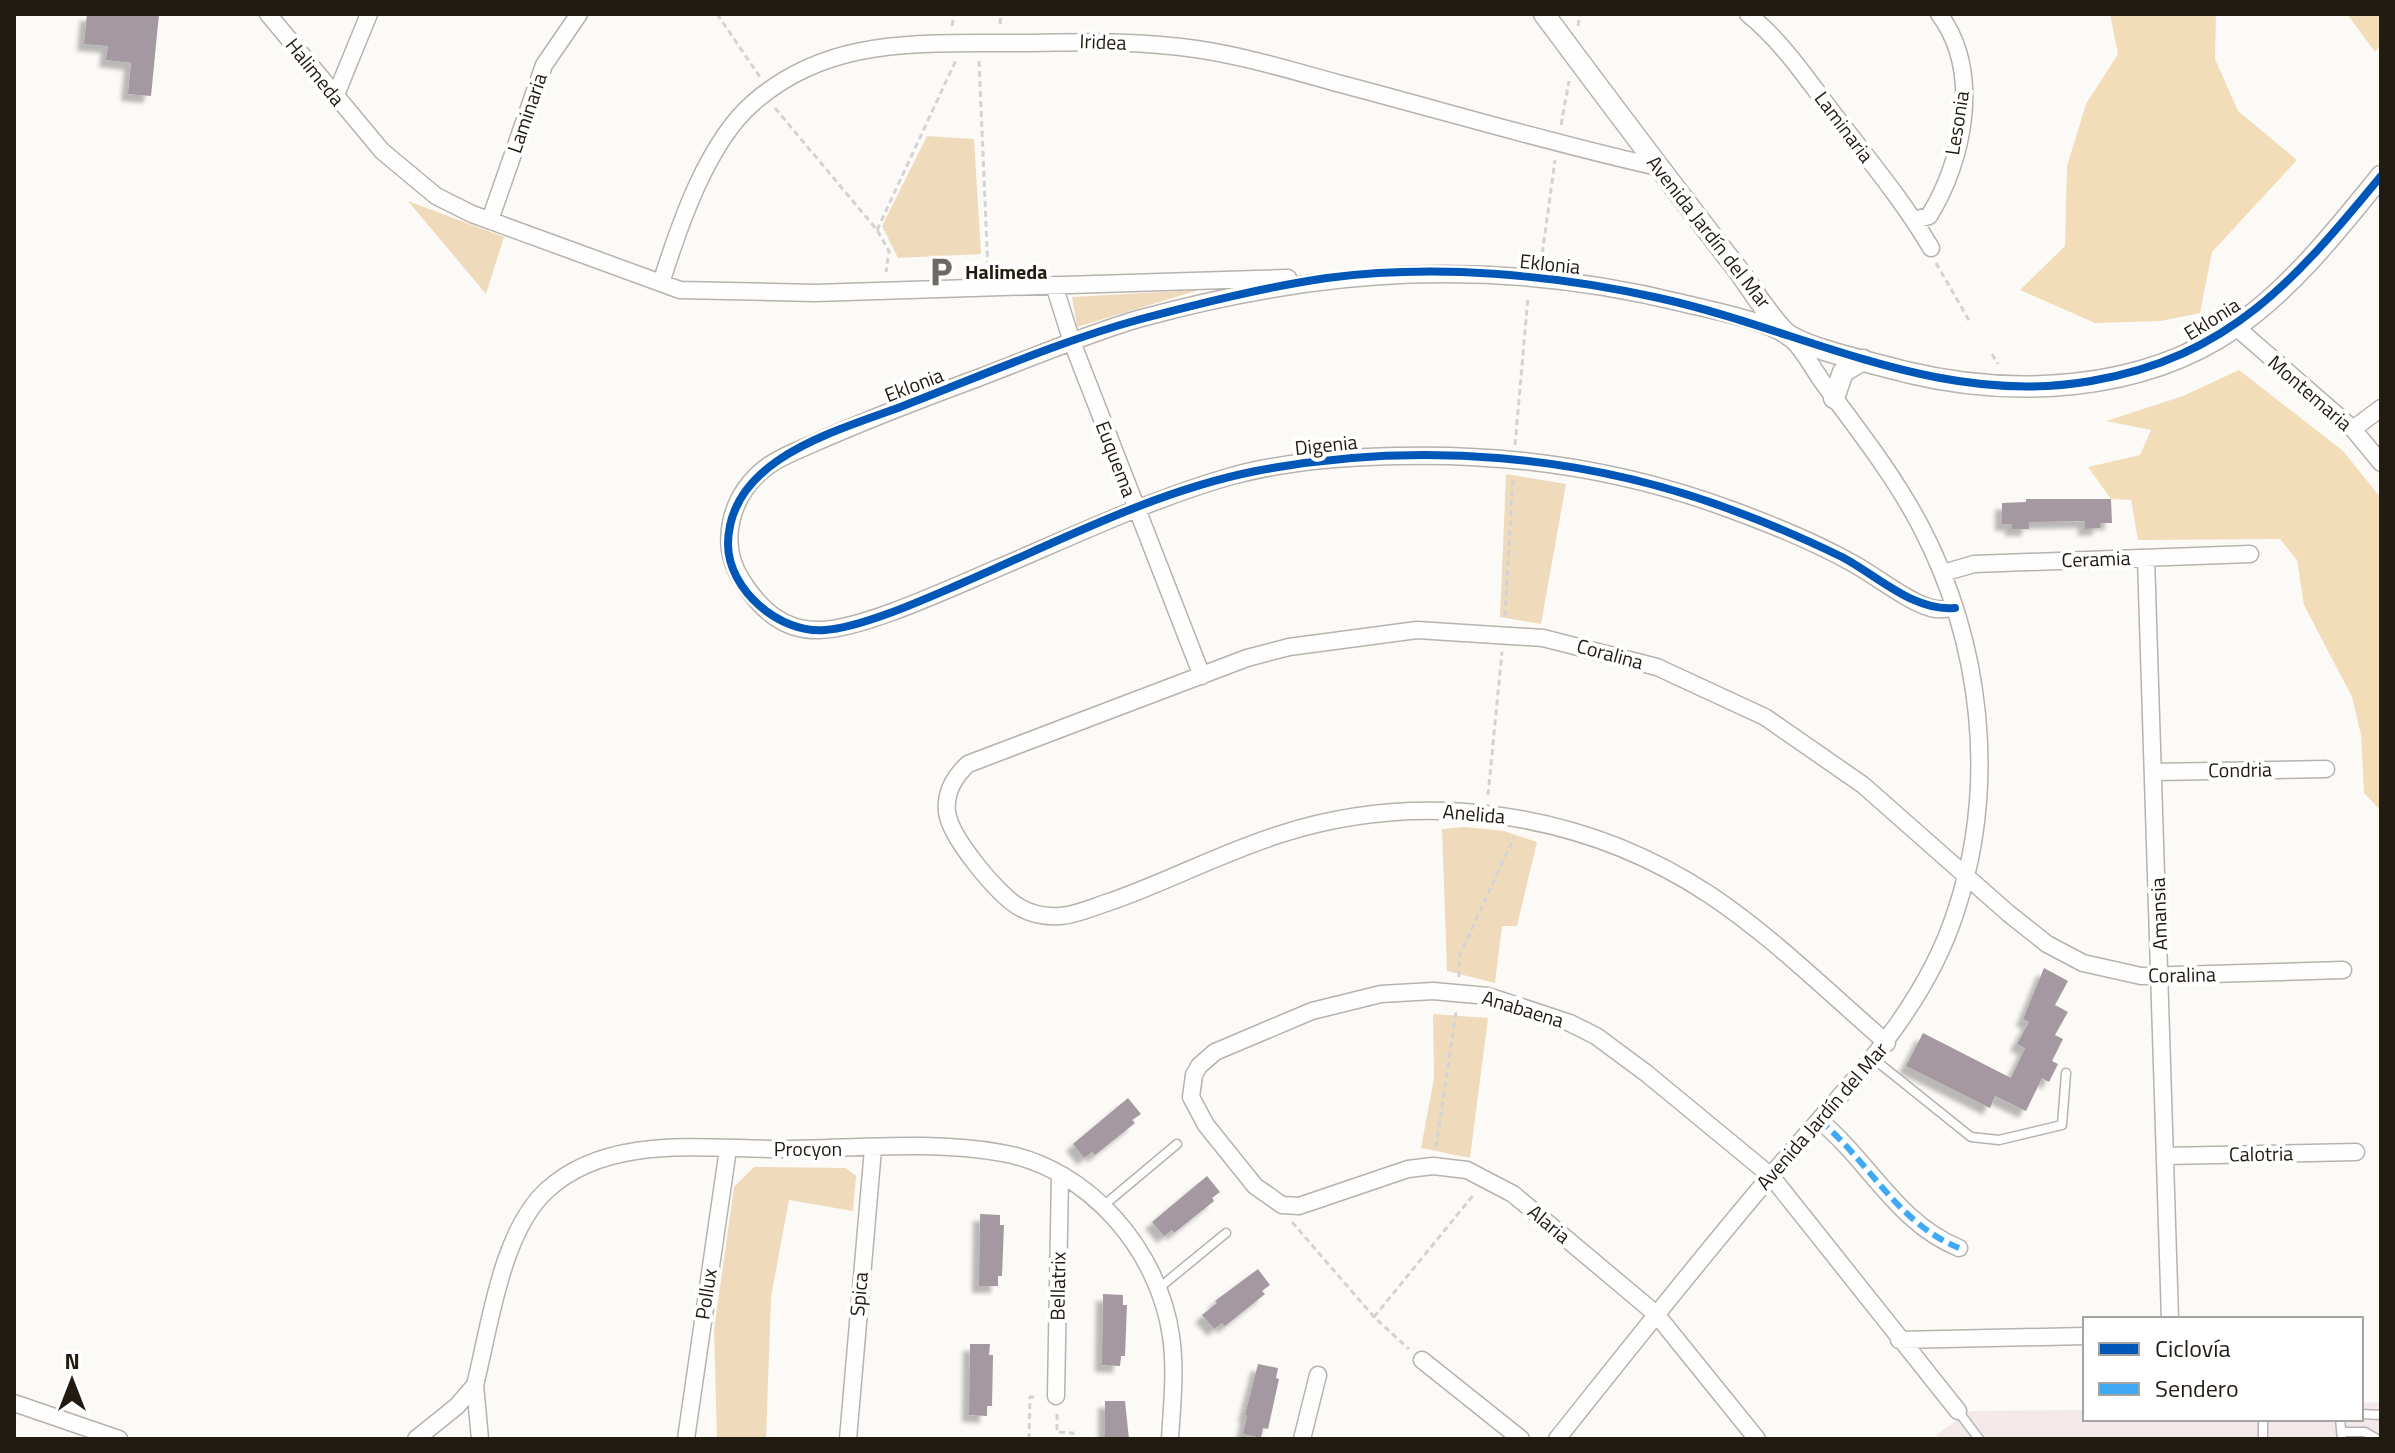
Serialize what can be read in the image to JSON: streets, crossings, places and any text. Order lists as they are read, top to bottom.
{
  "streets": {
    "street": [
      "Iridea",
      "Halimeda",
      "Laminaria",
      "Lesonia",
      "Avenida Jardín del Mar",
      "Eklonia",
      "Montemaria",
      "Digenia",
      "Euquema",
      "Ceramia",
      "Coralina",
      "Condria",
      "Anelida",
      "Amansia",
      "Anabaena",
      "Procyon",
      "Calotria",
      "Alaria",
      "Bellatrix",
      "Pollux",
      "Spica"
    ]
  },
  "crossings": [
    ["Iridea", "Halimeda"],
    ["Iridea", "Avenida Jardín del Mar"],
    ["Halimeda", "Laminaria"],
    ["Halimeda", "Eklonia"],
    ["Halimeda", "Euquema"],
    ["Laminaria", "Lesonia"],
    ["Avenida Jardín del Mar", "Eklonia"],
    ["Avenida Jardín del Mar", "Digenia"],
    ["Avenida Jardín del Mar", "Ceramia"],
    ["Avenida Jardín del Mar", "Coralina"],
    ["Avenida Jardín del Mar", "Anelida"],
    ["Avenida Jardín del Mar", "Anabaena"],
    ["Avenida Jardín del Mar", "Alaria"],
    ["Eklonia", "Montemaria"],
    ["Eklonia", "Digenia"],
    ["Eklonia", "Euquema"],
    ["Digenia", "Euquema"],
    ["Euquema", "Coralina"],
    ["Ceramia", "Amansia"],
    ["Coralina", "Anelida"],
    ["Coralina", "Amansia"],
    ["Condria", "Amansia"],
    ["Amansia", "Calotria"],
    ["Anabaena", "Alaria"],
    ["Procyon", "Bellatrix"],
    ["Procyon", "Pollux"],
    ["Procyon", "Spica"]
  ],
  "places": {
    "parking": ["Halimeda"]
  },
  "legend": ["Ciclovía", "Sendero"],
  "north": "top"
}
